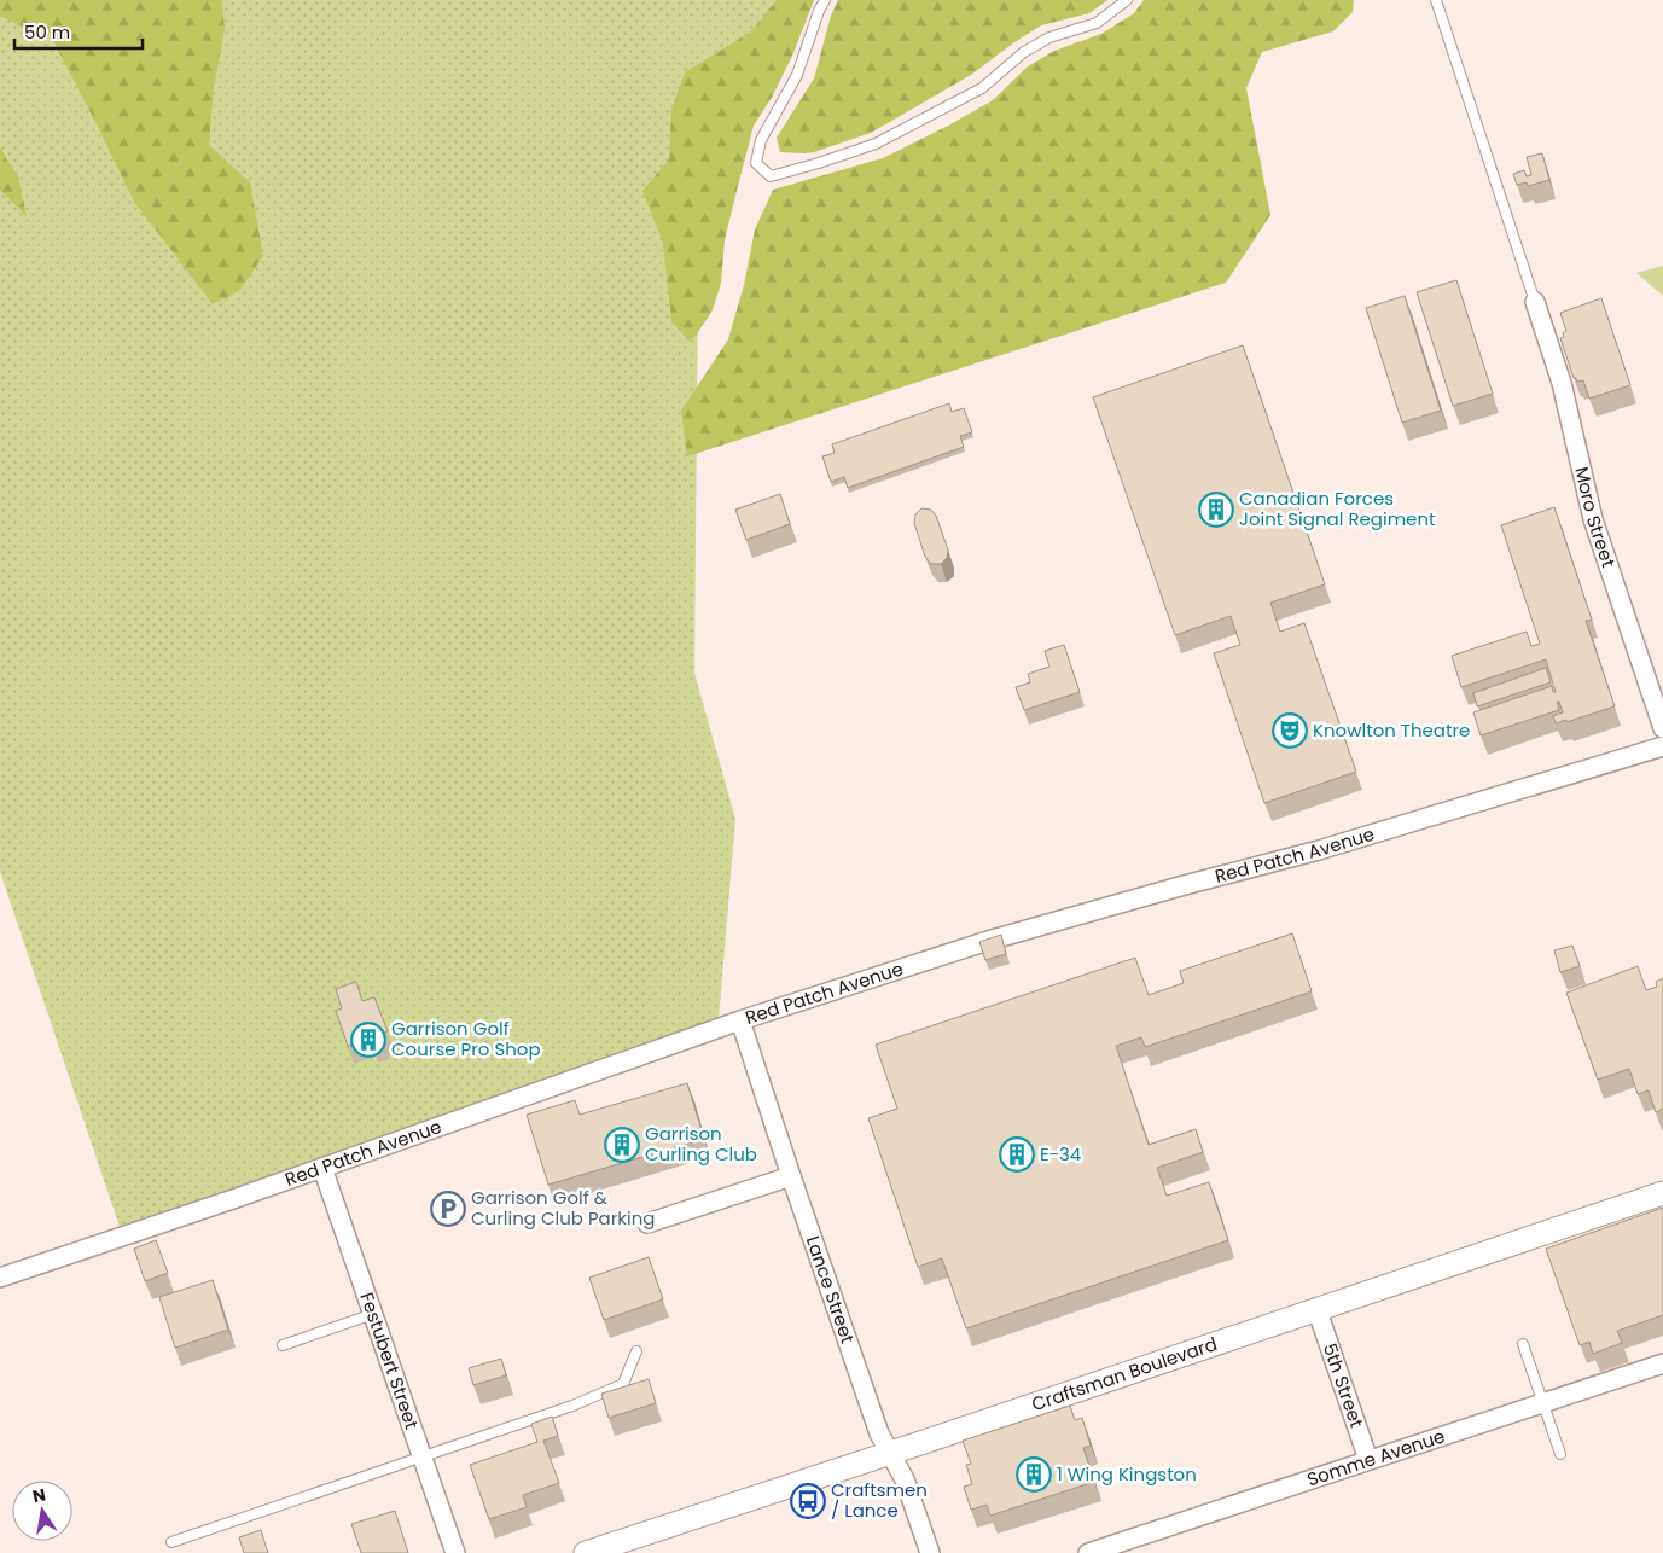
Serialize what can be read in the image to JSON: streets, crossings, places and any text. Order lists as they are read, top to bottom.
{
  "streets": {
    "street": [
      "Moro Street",
      "Red Patch Avenue",
      "Lance Street",
      "Festubert Street",
      "Craftsman Boulevard",
      "5th Street",
      "Somme Avenue"
    ]
  },
  "crossings": [
    ["Red Patch Avenue", "Lance Street"],
    ["Red Patch Avenue", "Festubert Street"],
    ["Lance Street", "Craftsman Boulevard"],
    ["Craftsman Boulevard", "5th Street"],
    ["5th Street", "Somme Avenue"]
  ],
  "places": {
    "building": [
      "Canadian Forces Joint Signal Regiment",
      "Garrison Golf Course Pro Shop",
      "Garrison Curling Club",
      "E-34",
      "1 Wing Kingston"
    ],
    "theatre": ["Knowlton Theatre"],
    "parking": ["Garrison Golf & Curling Club Parking"],
    "bus stop": ["Craftsmen / Lance"]
  },
  "scale_bar": "50 m",
  "north": "top"
}
